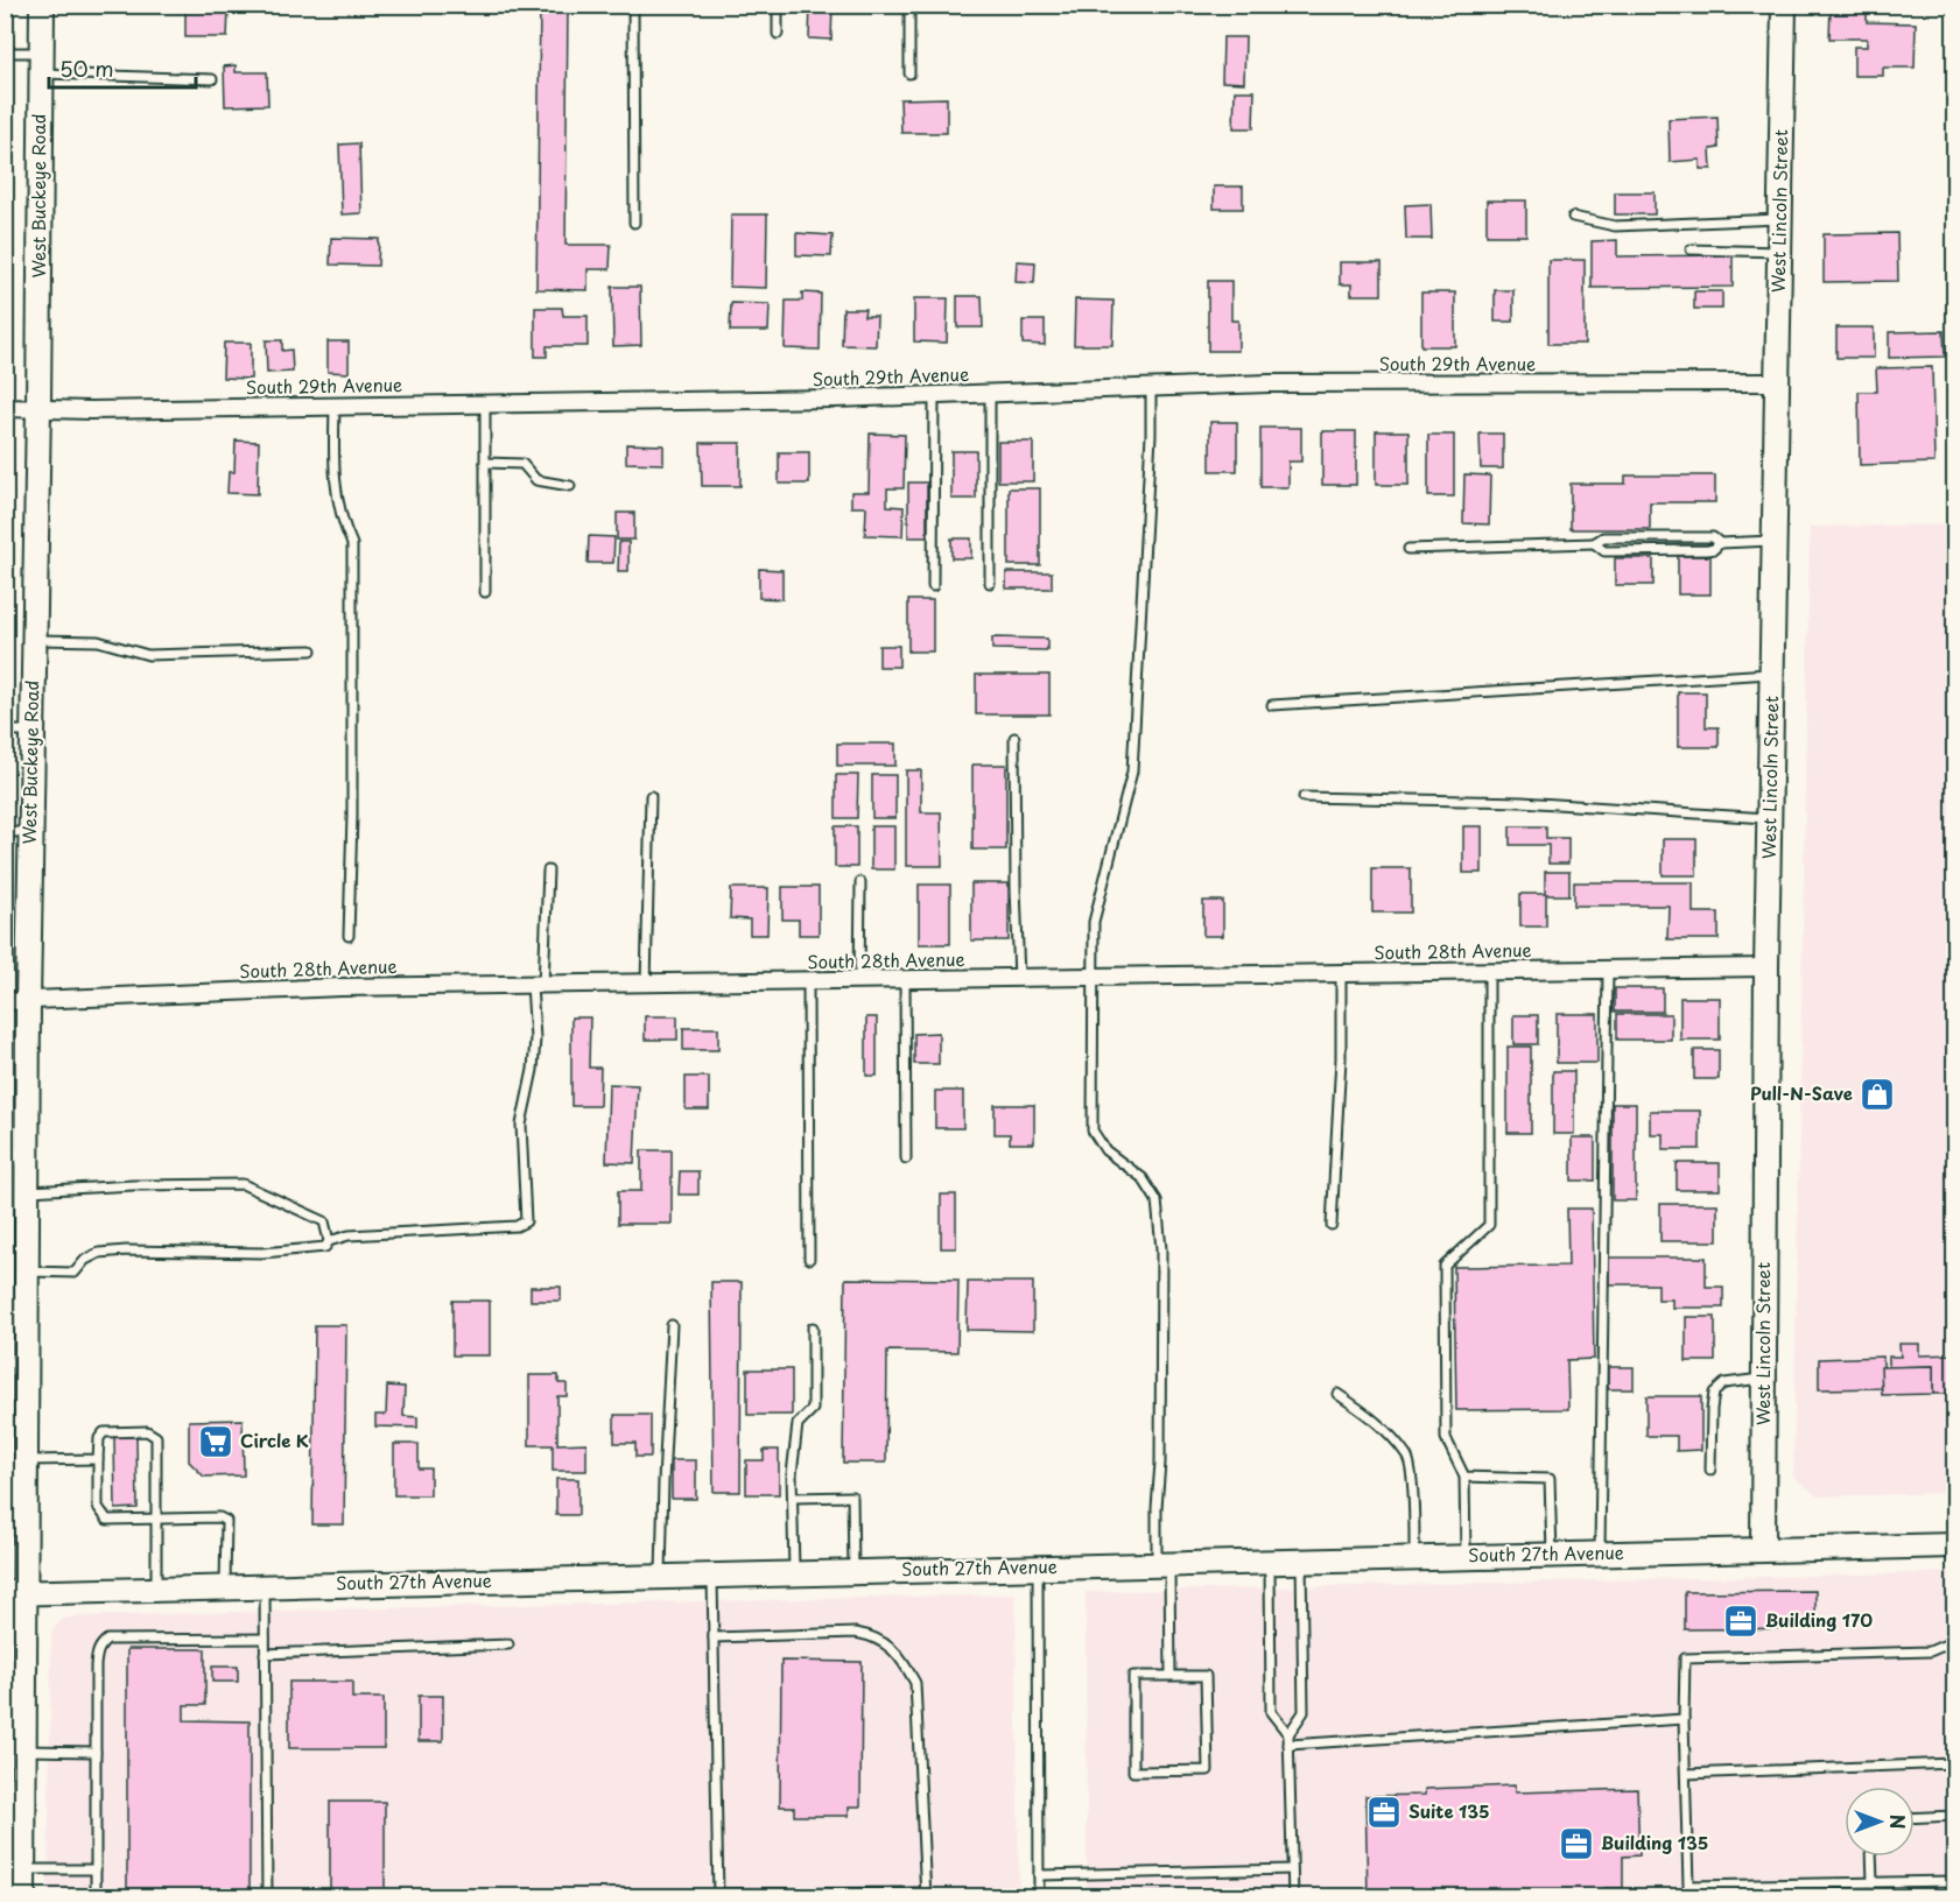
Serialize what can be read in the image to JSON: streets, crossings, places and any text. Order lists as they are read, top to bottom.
{
  "streets": {
    "main road": ["West Buckeye Road", "West Lincoln Street", "South 27th Avenue"],
    "street": ["South 29th Avenue", "South 28th Avenue"]
  },
  "crossings": [
    ["West Buckeye Road", "South 29th Avenue"],
    ["West Buckeye Road", "South 28th Avenue"],
    ["West Buckeye Road", "South 27th Avenue"],
    ["West Lincoln Street", "South 29th Avenue"],
    ["West Lincoln Street", "South 28th Avenue"],
    ["West Lincoln Street", "South 27th Avenue"]
  ],
  "places": {
    "shop": ["Pull-N-Save"],
    "supermarket": ["Circle K"],
    "office": ["Building 170", "Suite 135", "Building 135"]
  },
  "scale_bar": "50 m",
  "north": "right"
}
